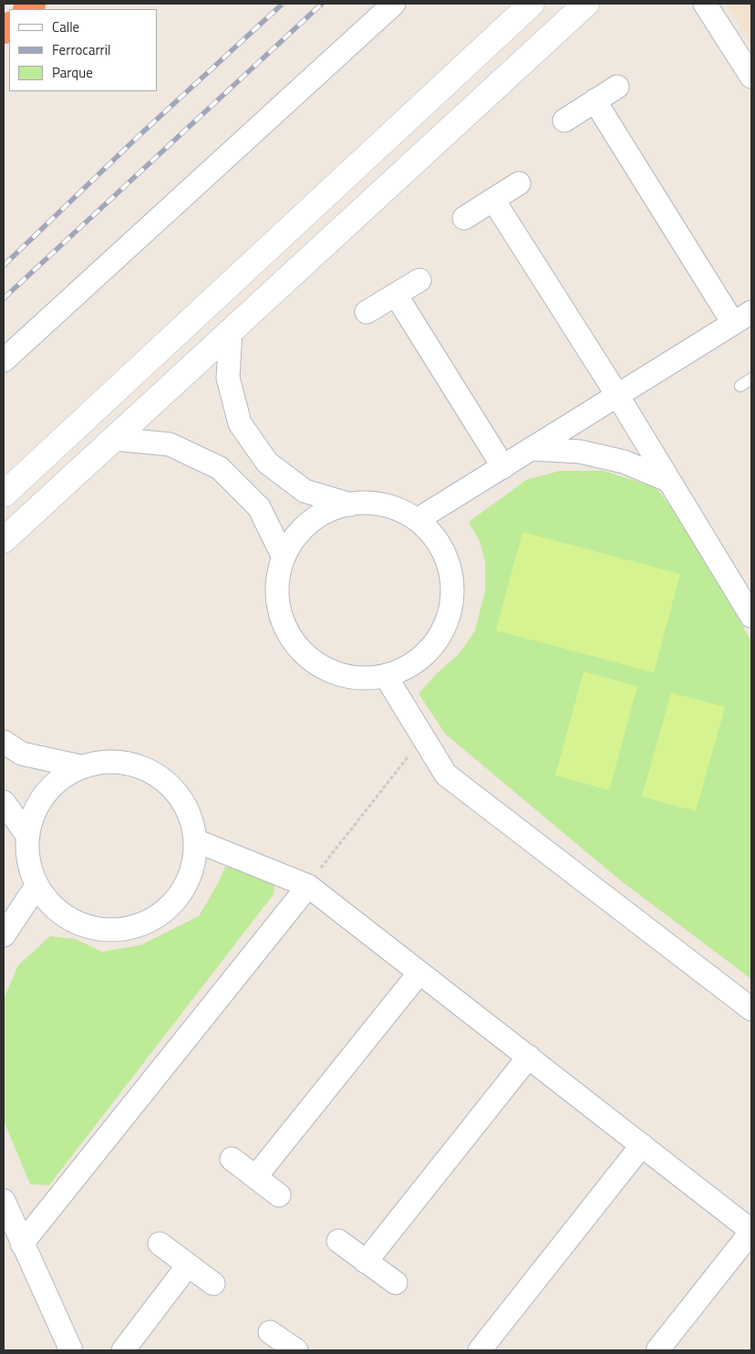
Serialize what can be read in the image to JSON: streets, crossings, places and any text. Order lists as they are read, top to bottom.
{
  "legend": ["Calle", "Ferrocarril", "Parque"]
}
